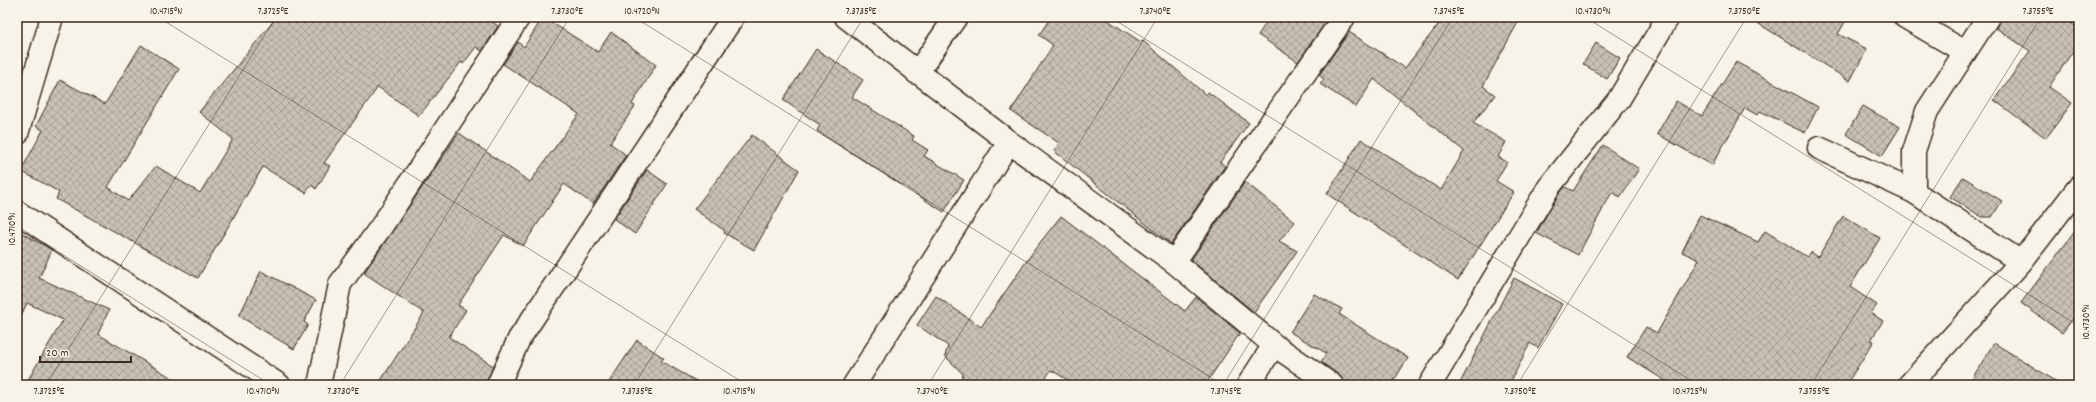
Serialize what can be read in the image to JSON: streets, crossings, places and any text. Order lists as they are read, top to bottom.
{
  "scale_bar": "20 m",
  "coordinates": [
    "10.4715°N",
    "7.3725°E",
    "7.3730°E",
    "10.4720°N",
    "7.3735°E",
    "7.3740°E",
    "7.3745°E",
    "10.4730°N",
    "7.3750°E",
    "7.3755°E",
    "10.4710°N",
    "10.4725°N"
  ]
}
